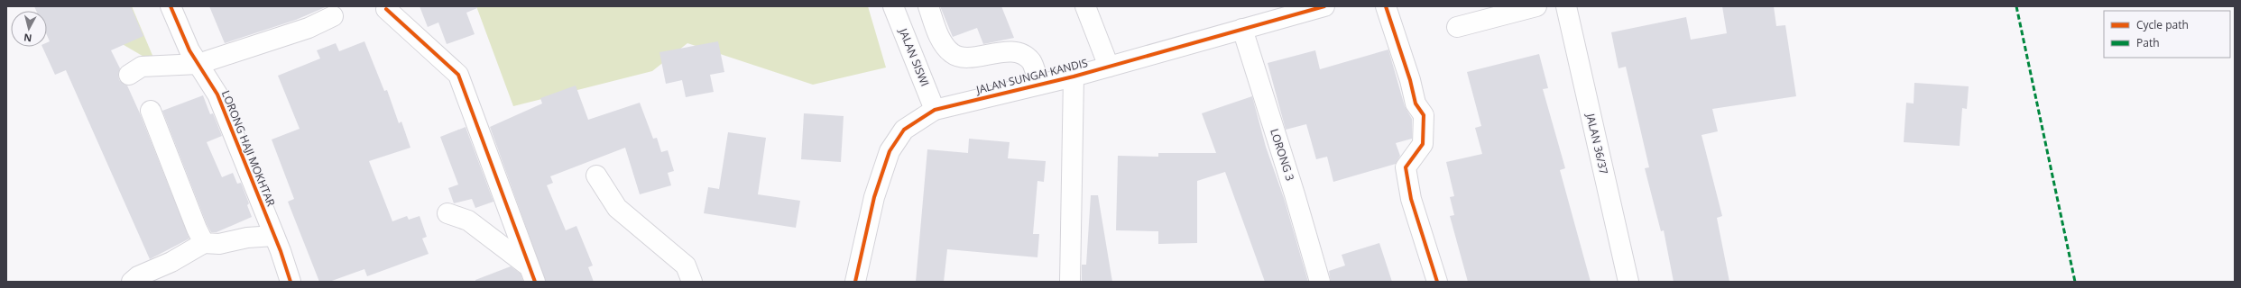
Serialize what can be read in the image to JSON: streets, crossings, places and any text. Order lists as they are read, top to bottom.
{
  "streets": {
    "street": [
      "JALAN SISWI",
      "JALAN SUNGAI KANDIS",
      "JALAN 36/37",
      "LORONG HAJI MOKHTAR",
      "LORONG 3"
    ]
  },
  "crossings": [
    ["JALAN SISWI", "JALAN SUNGAI KANDIS"],
    ["JALAN SUNGAI KANDIS", "LORONG 3"]
  ],
  "legend": ["Cycle path", "Path"],
  "north": "bottom"
}
